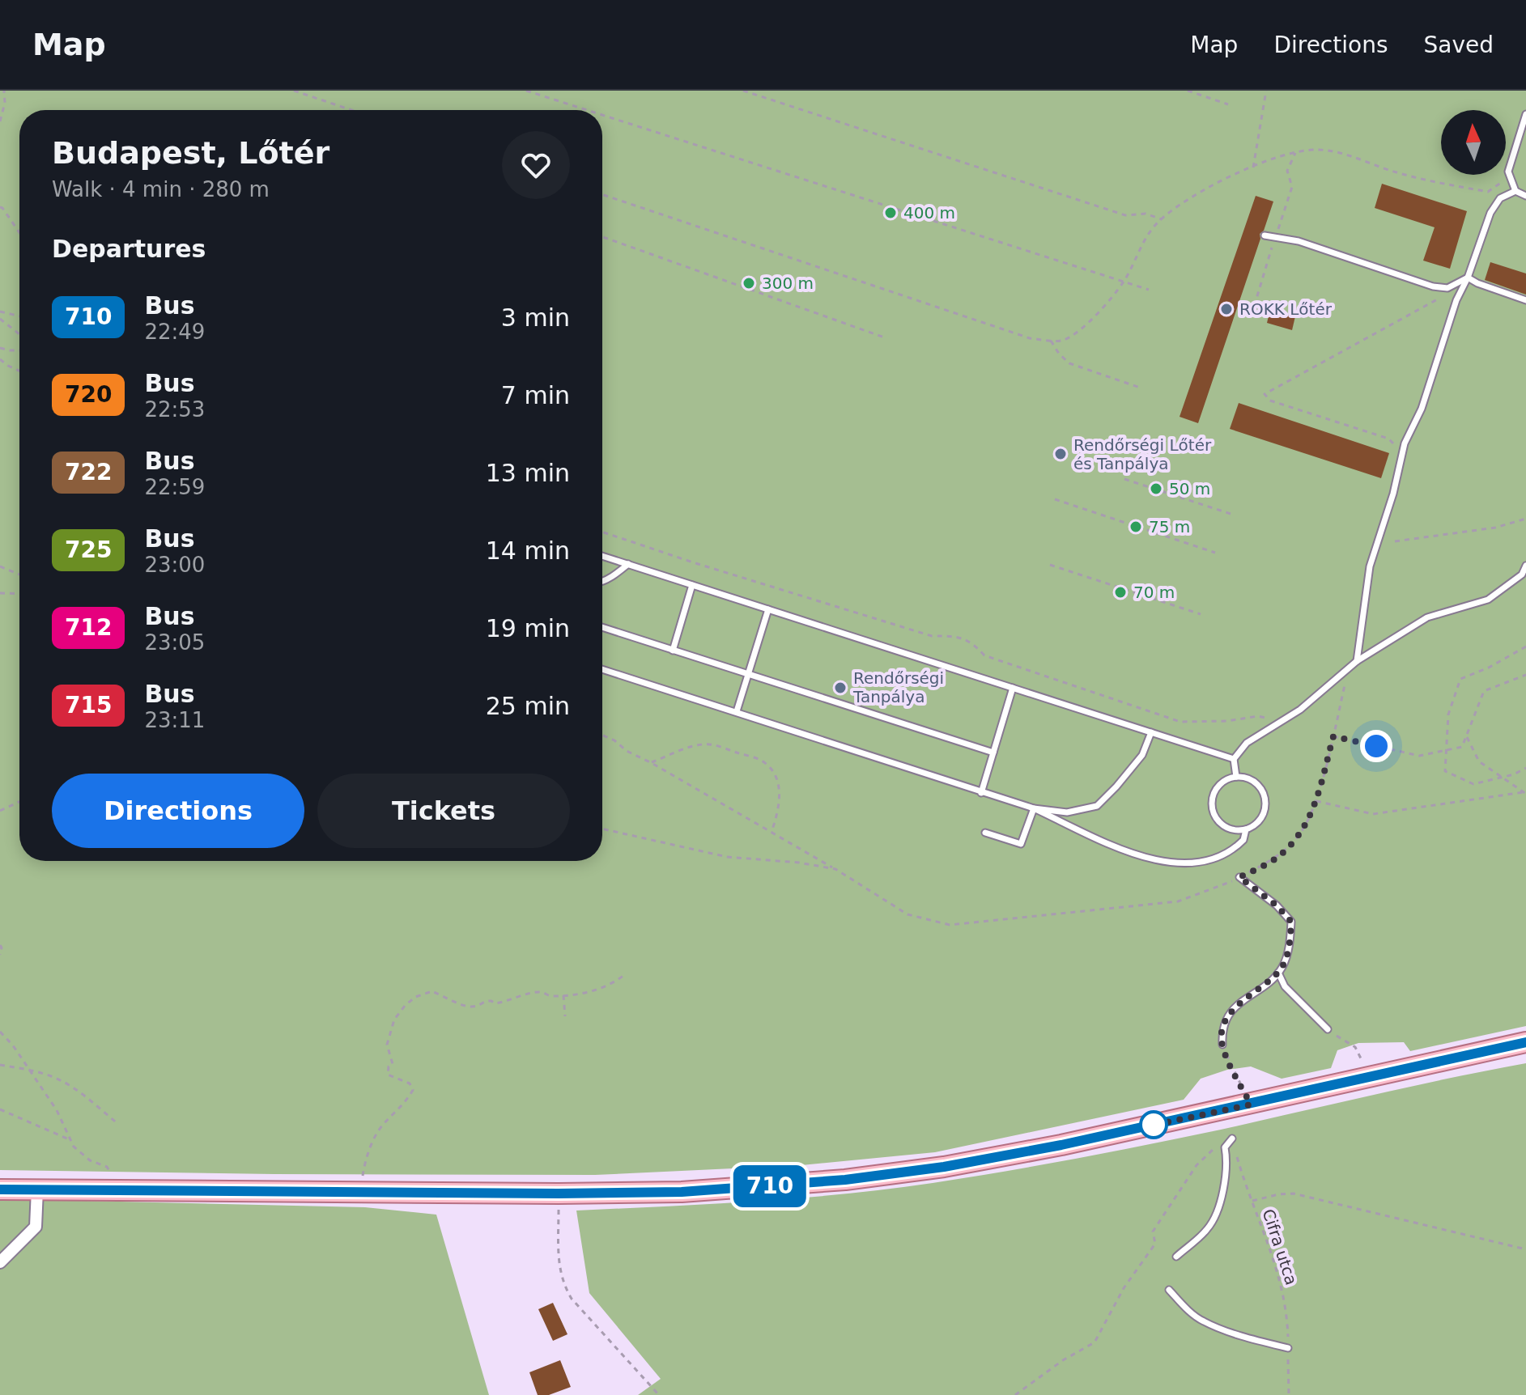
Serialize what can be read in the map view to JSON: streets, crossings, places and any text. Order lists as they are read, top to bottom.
{
  "streets": {
    "path": ["Cifra utca"]
  },
  "places": [
    "400 m",
    "300 m",
    "ROKK Lőtér",
    "Rendőrségi Lőtér és Tanpálya",
    "50 m",
    "75 m",
    "70 m",
    "Rendőrségi Tanpálya"
  ],
  "lines": ["bus line 710"],
  "north": "top",
  "page": {
    "header": "Map",
    "nav": ["Map", "Directions", "Saved"],
    "on_map": "710",
    "heading": [
      ["Budapest, Lőtér", "Walk · 4 min · 280 m"],
      "Departures"
    ],
    "list": [
      {
        "mark": "710",
        "name": "Bus",
        "note": "22:49",
        "value": "3 min"
      },
      {
        "mark": "720",
        "name": "Bus",
        "note": "22:53",
        "value": "7 min"
      },
      {
        "mark": "722",
        "name": "Bus",
        "note": "22:59",
        "value": "13 min"
      },
      {
        "mark": "725",
        "name": "Bus",
        "note": "23:00",
        "value": "14 min"
      },
      {
        "mark": "712",
        "name": "Bus",
        "note": "23:05",
        "value": "19 min"
      },
      {
        "mark": "715",
        "name": "Bus",
        "note": "23:11",
        "value": "25 min"
      }
    ],
    "buttons": ["Directions", "Tickets"]
  }
}
